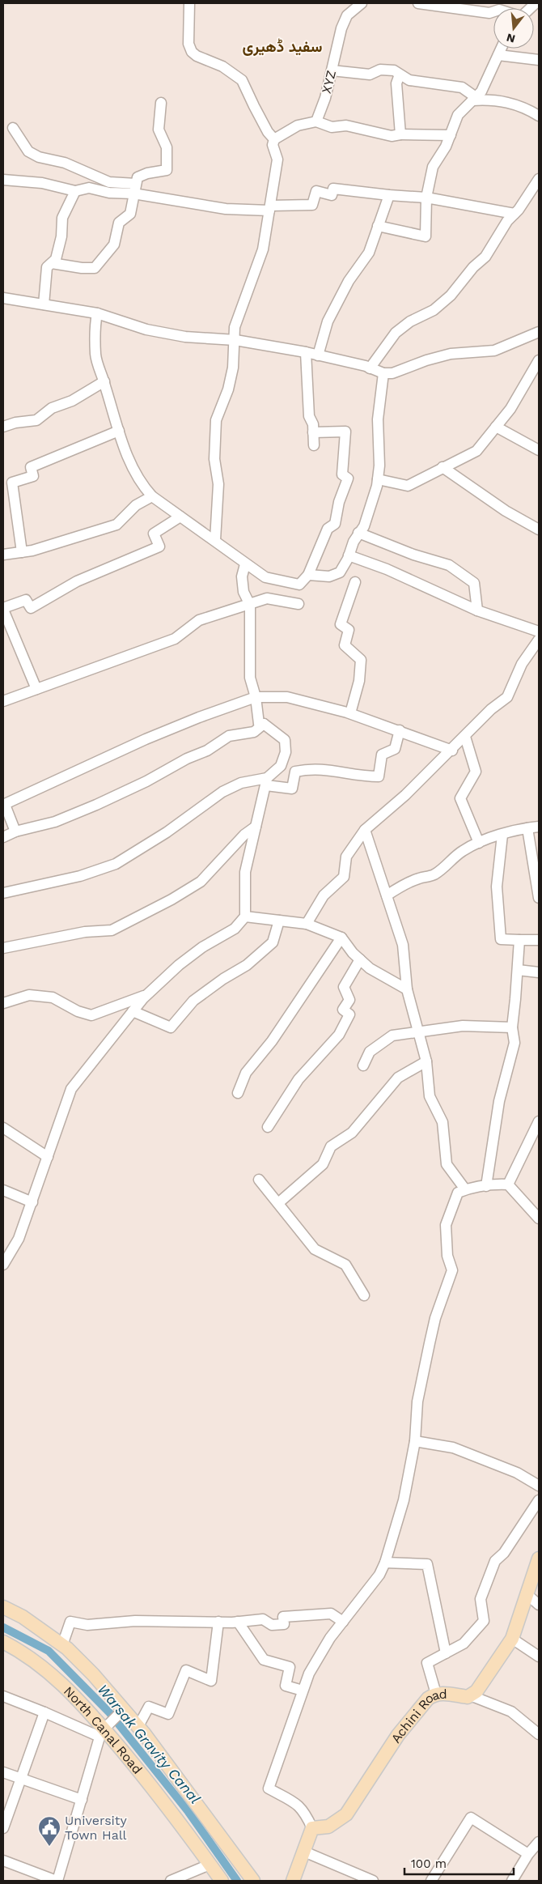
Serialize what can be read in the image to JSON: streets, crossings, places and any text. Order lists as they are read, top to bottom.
{
  "streets": {
    "main road": ["Achini Road", "North Canal Road"],
    "street": ["XYZ"]
  },
  "districts": ["سفید ڈھیری"],
  "water": ["Warsak Gravity Canal"],
  "places": {
    "public building": ["University Town Hall"]
  },
  "scale_bar": "100 m",
  "north": "bottom"
}
